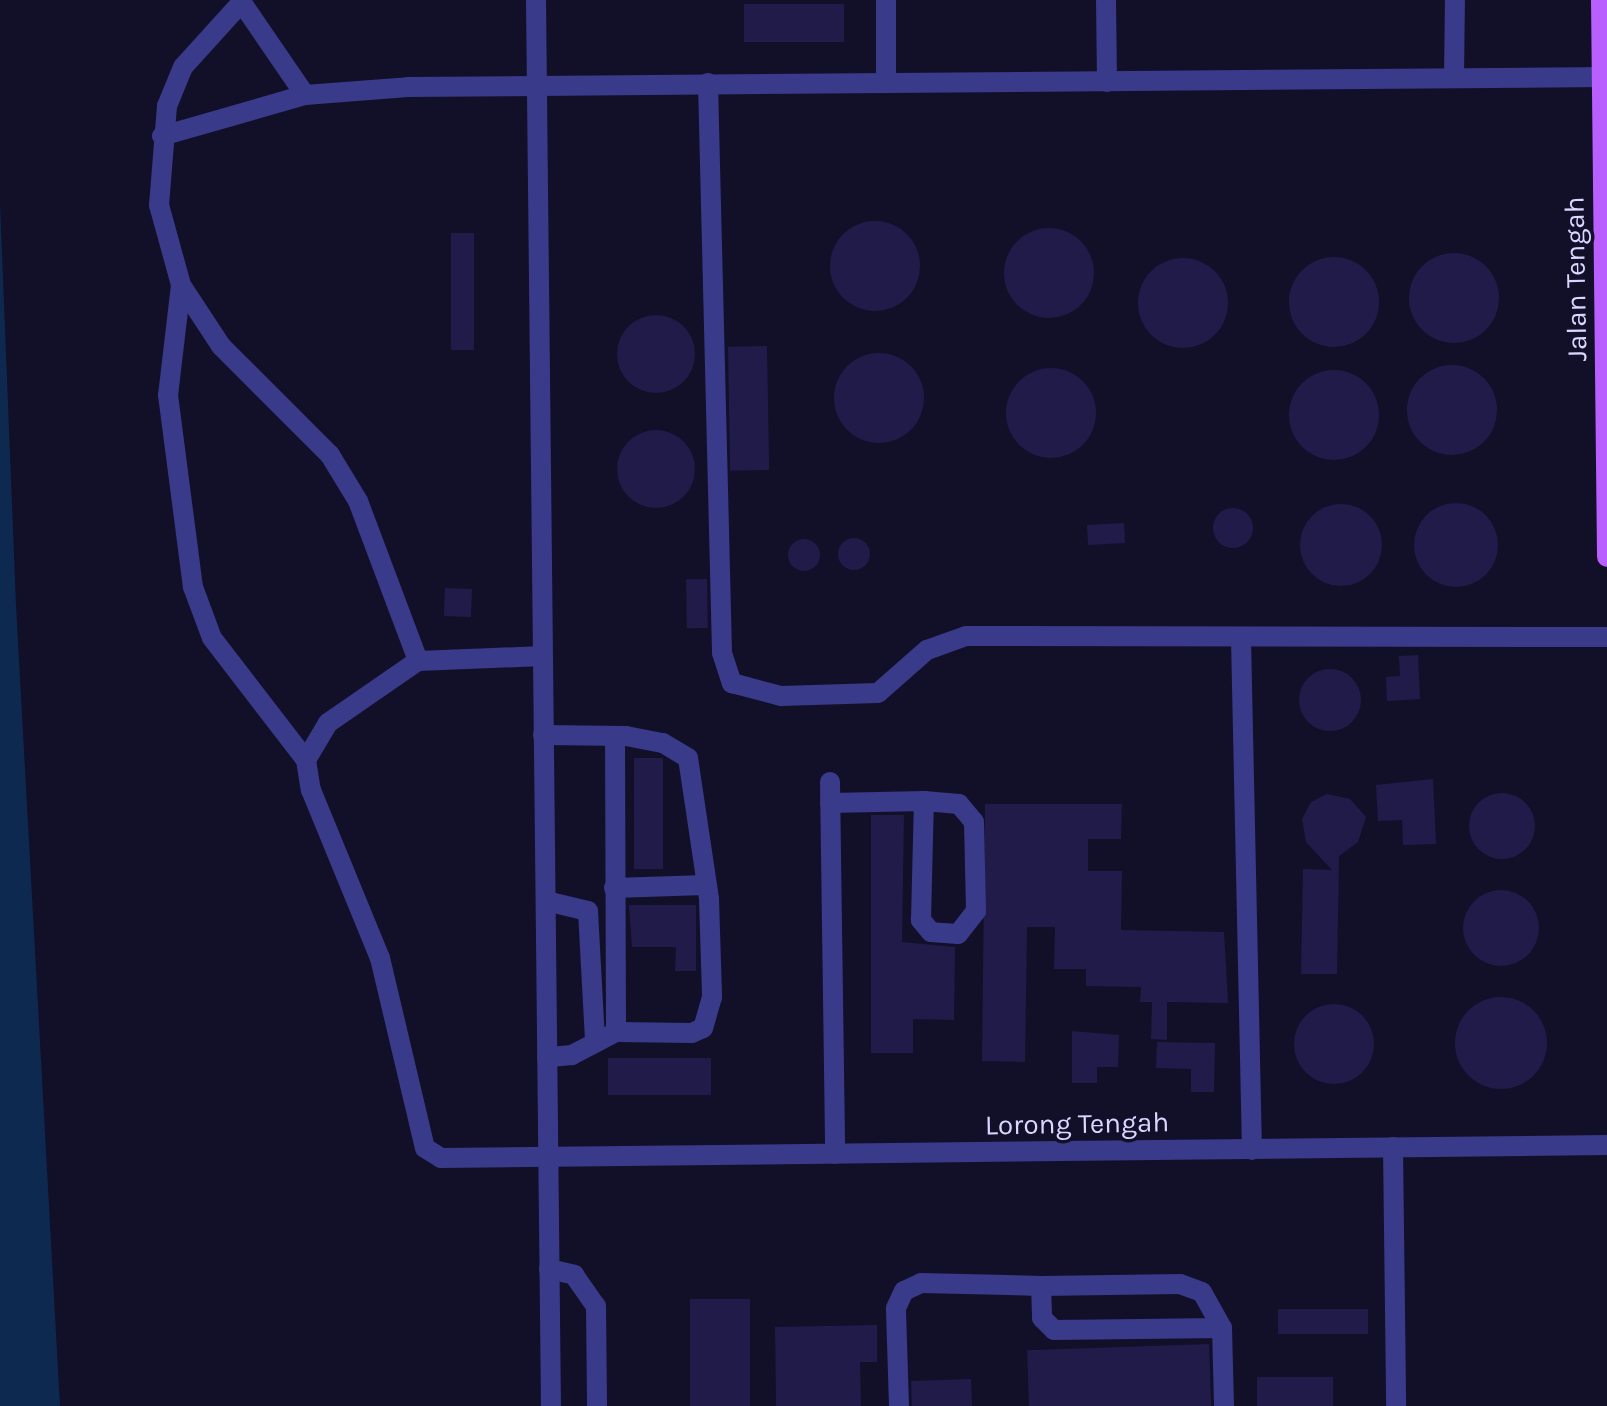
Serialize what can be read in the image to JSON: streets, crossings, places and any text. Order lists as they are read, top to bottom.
{
  "streets": {
    "main road": ["Jalan Tengah"],
    "street": ["Lorong Tengah"]
  }
}
